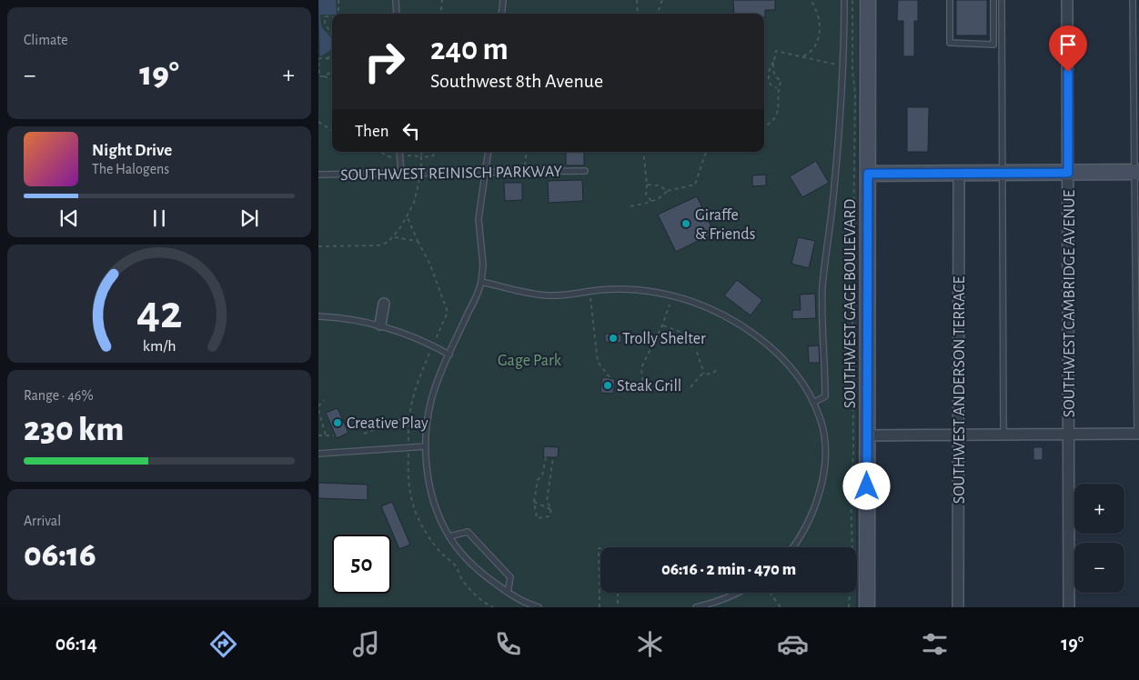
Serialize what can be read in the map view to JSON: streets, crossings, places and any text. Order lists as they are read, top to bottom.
{
  "streets": {
    "main road": ["SOUTHWEST GAGE BOULEVARD"],
    "street": ["SOUTHWEST CAMBRIDGE AVENUE", "SOUTHWEST ANDERSON TERRACE"],
    "lane": ["SOUTHWEST REINISCH PARKWAY"]
  },
  "parks": ["Gage Park"],
  "places": [
    "Giraffe & Friends",
    "Trolly Shelter",
    "Steak Grill",
    "Creative Play"
  ],
  "page": {
    "tile": [
      "Climate",
      ["Range · 46%", "230 km"],
      ["Arrival", "06:16"]
    ],
    "turn": ["240 m", "Southwest 8th Avenue"],
    "heat": ["−", "19°", "+"],
    "then": "Then",
    "song": ["Night Drive", "The Halogens"],
    "map_buttons": ["+", "−"],
    "limit": "50",
    "trip": "06:16 · 2 min · 470 m",
    "tabs": ["06:14", "19°"],
    "gauge": ["42", "km/h"]
  }
}
